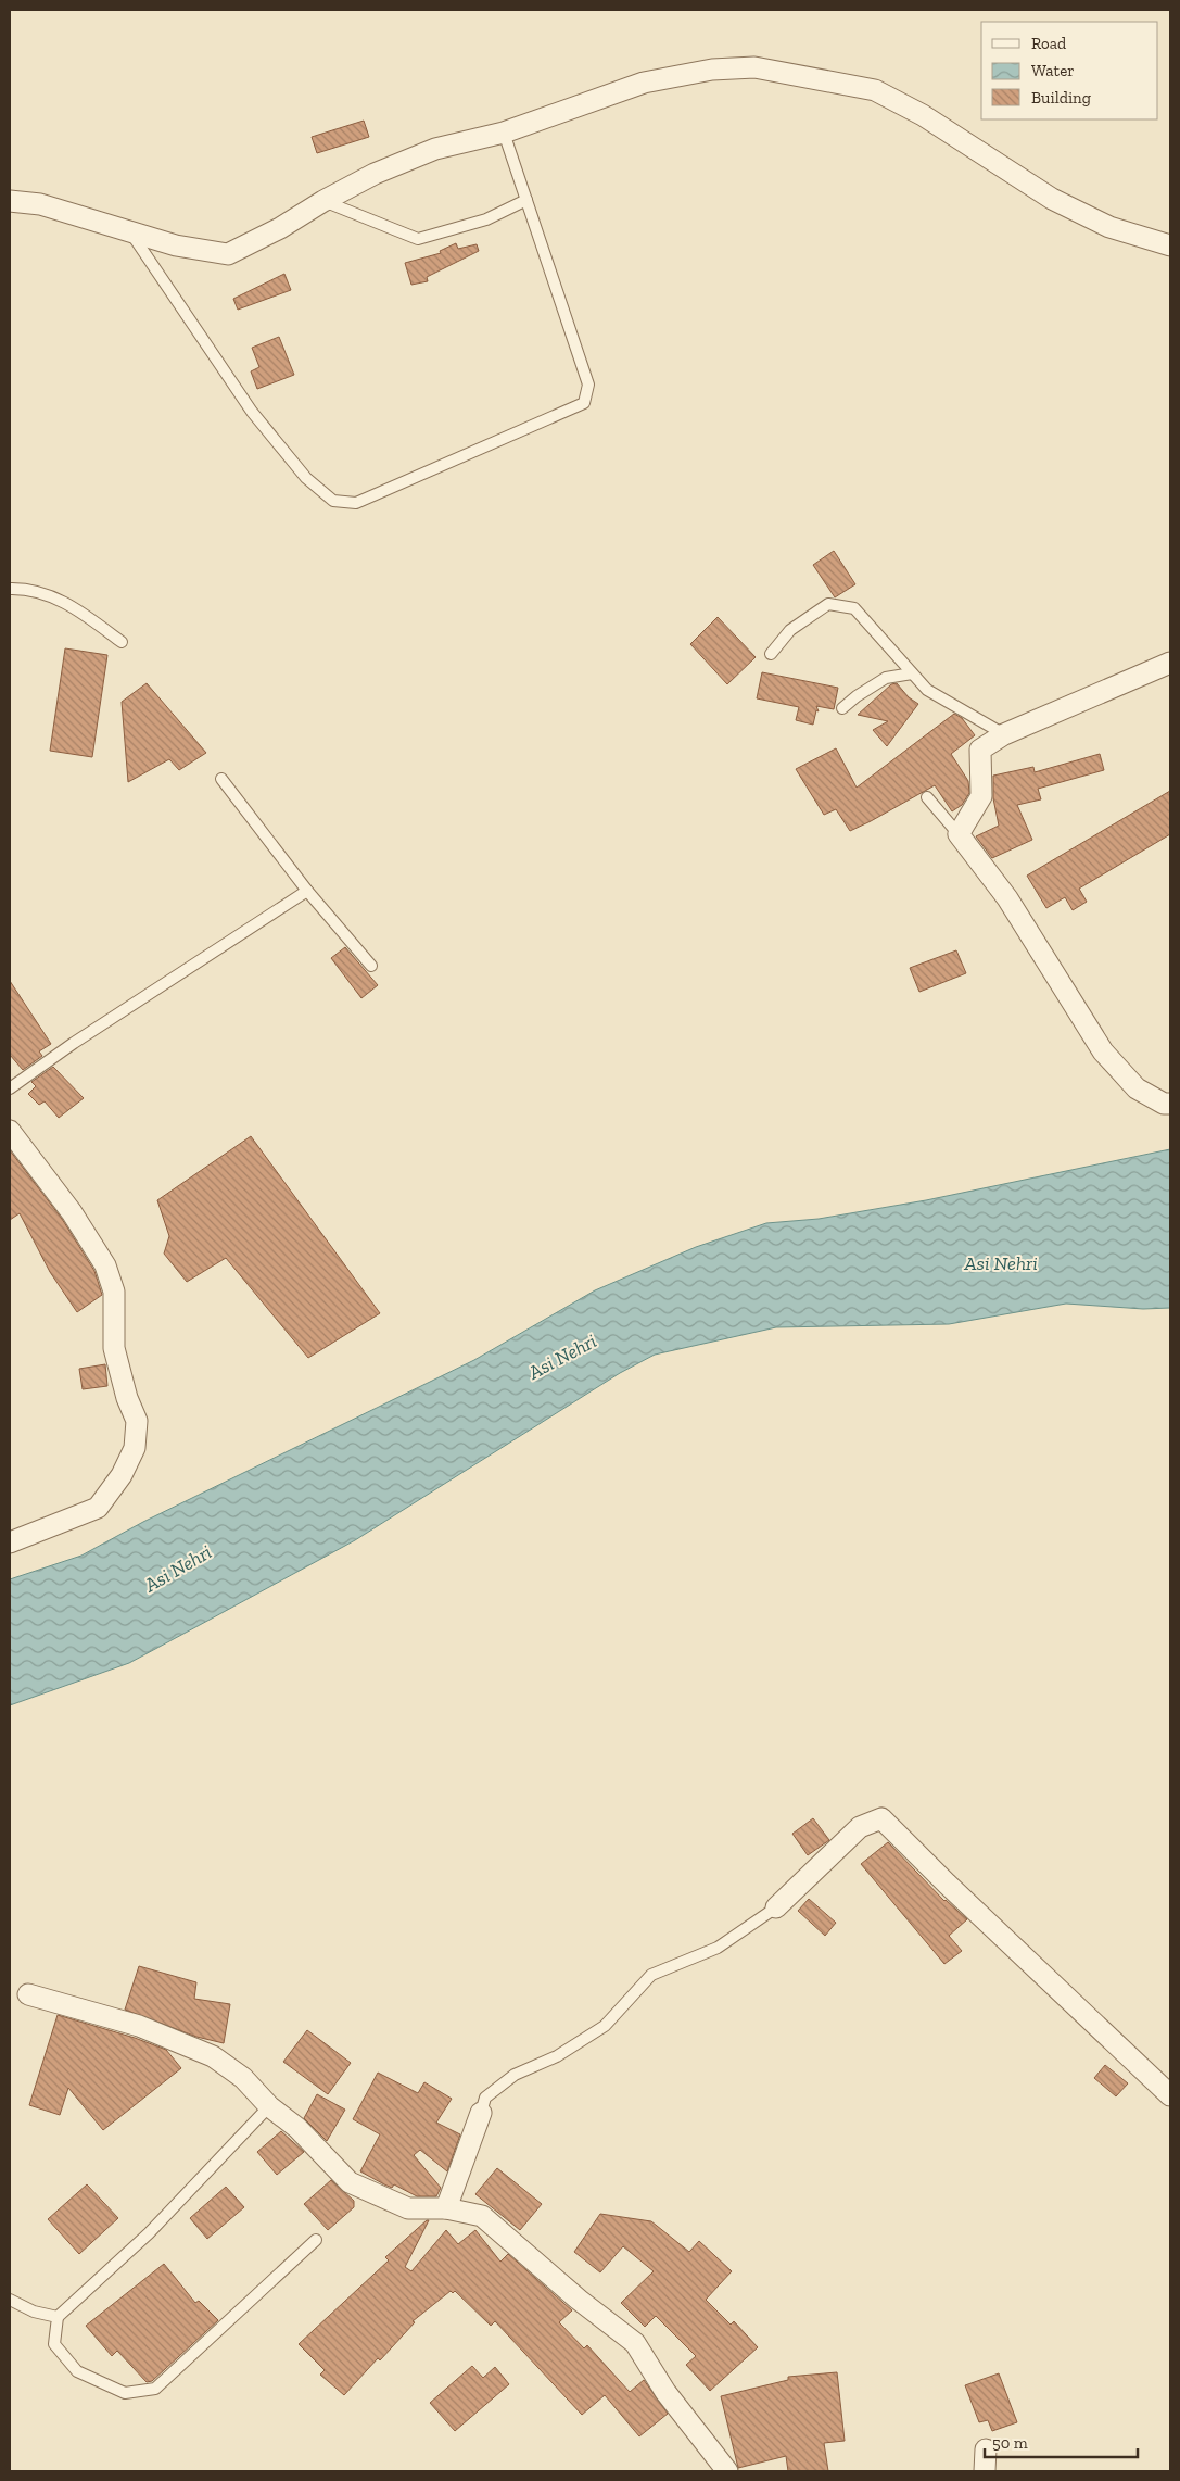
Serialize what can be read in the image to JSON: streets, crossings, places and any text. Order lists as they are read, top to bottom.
{
  "water": ["Asi Nehri"],
  "legend": ["Road", "Water", "Building"],
  "scale_bar": "50 m"
}
